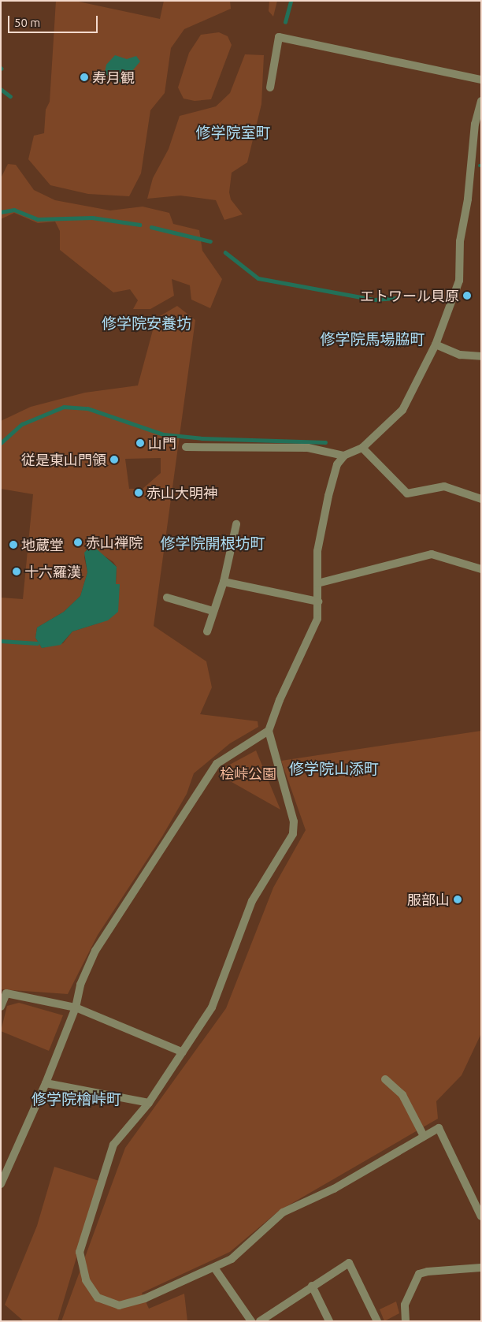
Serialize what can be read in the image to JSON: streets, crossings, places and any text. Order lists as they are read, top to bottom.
{
  "districts": [
    "修学院室町",
    "修学院安養坊",
    "修学院馬場脇町",
    "修学院開根坊町",
    "修学院山添町",
    "修学院檜峠町"
  ],
  "parks": ["桧峠公園"],
  "places": [
    "寿月観",
    "エトワール貝原",
    "山門",
    "従是東山門領",
    "赤山大明神",
    "赤山禅院",
    "地蔵堂",
    "十六羅漢",
    "服部山"
  ],
  "scale_bar": "50 m"
}
